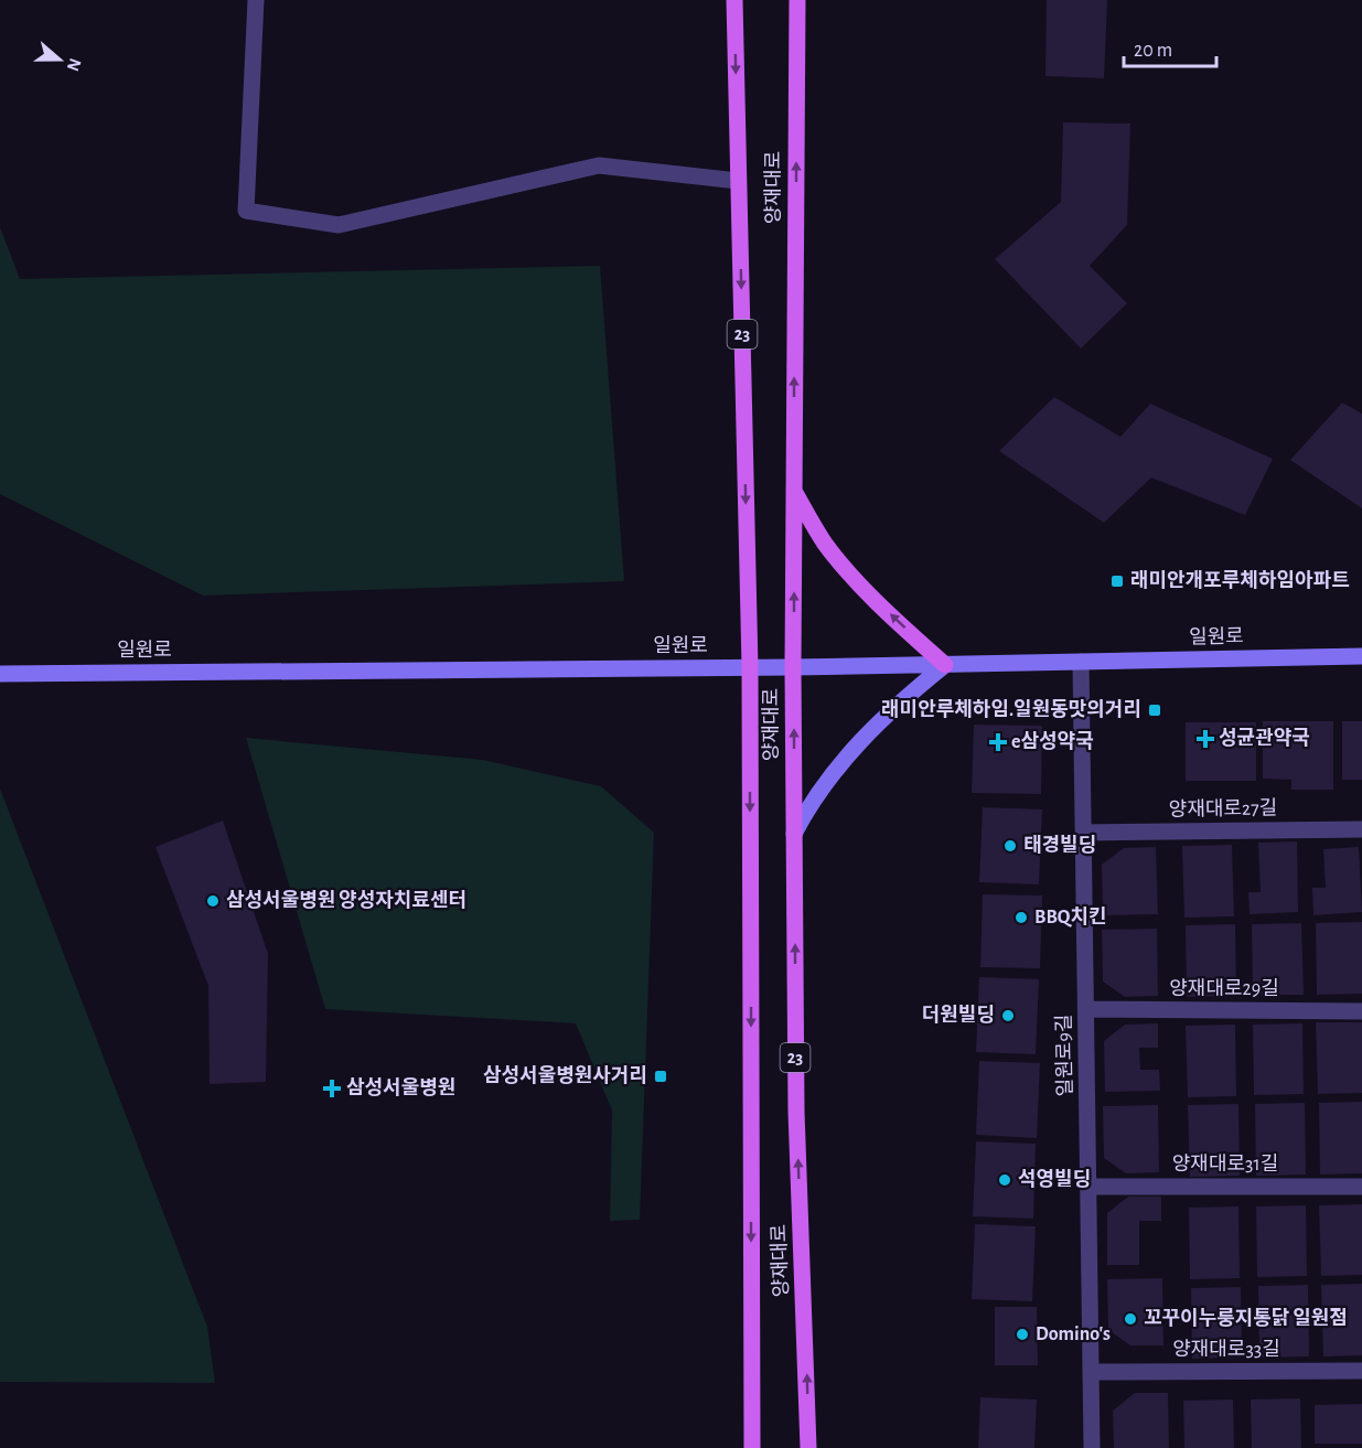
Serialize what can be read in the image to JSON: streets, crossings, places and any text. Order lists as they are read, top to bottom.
{
  "streets": {
    "main road": ["양재대로", "23"],
    "street": [
      "일원로",
      "양재대로27길",
      "양재대로29길",
      "일원로9길",
      "양재대로31길",
      "양재대로33길"
    ]
  },
  "crossings": [
    ["양재대로", "일원로"],
    ["일원로", "일원로9길"],
    ["양재대로27길", "일원로9길"],
    ["양재대로29길", "일원로9길"],
    ["일원로9길", "양재대로31길"],
    ["일원로9길", "양재대로33길"]
  ],
  "places": {
    "transit": ["래미안개포루체하임아파트", "래미안루체하임.일원동맛의거리", "삼성서울병원사거리"],
    "health": ["성균관약국", "e삼성약국", "삼성서울병원"],
    "other": [
      "태경빌딩",
      "삼성서울병원 양성자치료센터",
      "BBQ치킨",
      "더원빌딩",
      "석영빌딩",
      "꼬꾸이누룽지통닭 일원점",
      "Domino's"
    ]
  },
  "scale_bar": "20 m",
  "north": "right"
}
